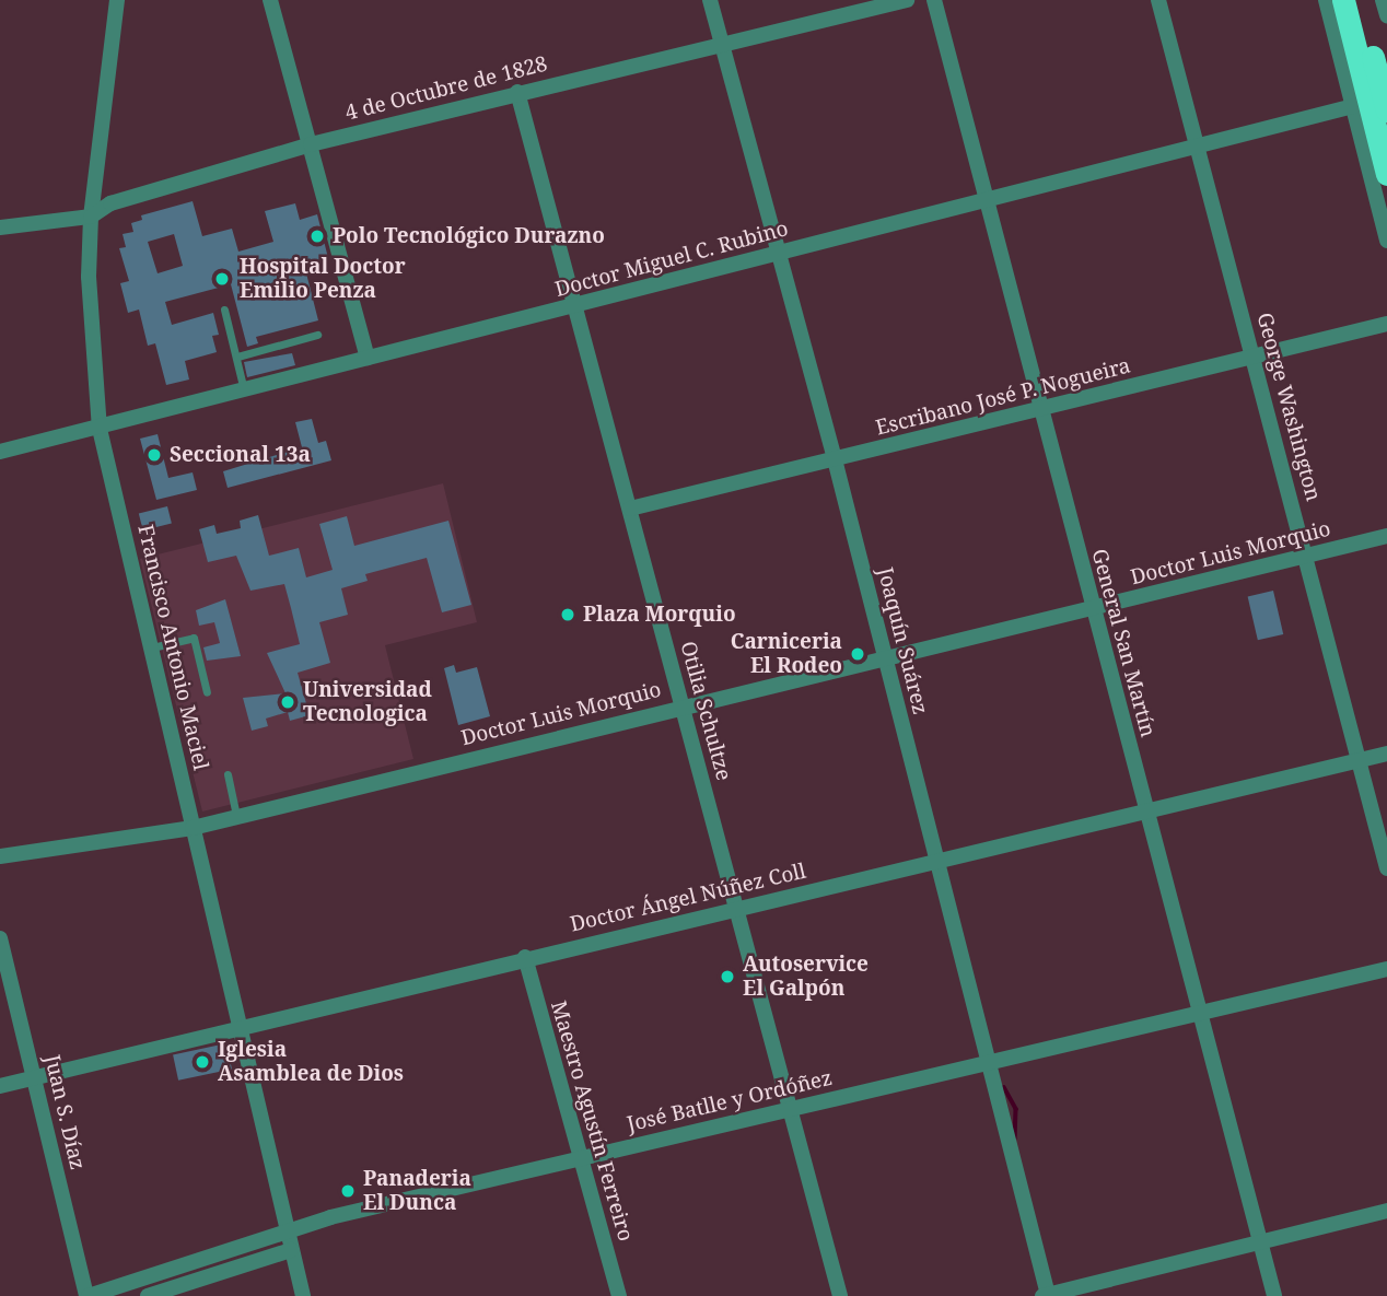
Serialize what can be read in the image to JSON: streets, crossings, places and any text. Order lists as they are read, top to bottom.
{
  "streets": {
    "street": [
      "4 de Octubre de 1828",
      "Doctor Miguel C. Rubino",
      "Escribano José P. Nogueira",
      "George Washington",
      "Doctor Luis Morquio",
      "Joaquín Suárez",
      "General San Martín",
      "Francisco Antonio Maciel",
      "Otilia Schultze",
      "Doctor Ángel Núñez Coll",
      "José Batlle y Ordóñez",
      "Juan S. Díaz",
      "Maestro Agustín Ferreiro"
    ]
  },
  "crossings": [
    ["4 de Octubre de 1828", "Joaquín Suárez"],
    ["4 de Octubre de 1828", "Francisco Antonio Maciel"],
    ["4 de Octubre de 1828", "Otilia Schultze"],
    ["Doctor Miguel C. Rubino", "George Washington"],
    ["Doctor Miguel C. Rubino", "Joaquín Suárez"],
    ["Doctor Miguel C. Rubino", "General San Martín"],
    ["Doctor Miguel C. Rubino", "Francisco Antonio Maciel"],
    ["Doctor Miguel C. Rubino", "Otilia Schultze"],
    ["Escribano José P. Nogueira", "George Washington"],
    ["Escribano José P. Nogueira", "Joaquín Suárez"],
    ["Escribano José P. Nogueira", "General San Martín"],
    ["Escribano José P. Nogueira", "Otilia Schultze"],
    ["George Washington", "Doctor Luis Morquio"],
    ["George Washington", "Doctor Ángel Núñez Coll"],
    ["Doctor Luis Morquio", "Joaquín Suárez"],
    ["Doctor Luis Morquio", "General San Martín"],
    ["Doctor Luis Morquio", "Francisco Antonio Maciel"],
    ["Doctor Luis Morquio", "Otilia Schultze"],
    ["Joaquín Suárez", "Doctor Ángel Núñez Coll"],
    ["Joaquín Suárez", "José Batlle y Ordóñez"],
    ["General San Martín", "Doctor Ángel Núñez Coll"],
    ["General San Martín", "José Batlle y Ordóñez"],
    ["Francisco Antonio Maciel", "Doctor Ángel Núñez Coll"],
    ["Francisco Antonio Maciel", "José Batlle y Ordóñez"],
    ["Otilia Schultze", "Doctor Ángel Núñez Coll"],
    ["Otilia Schultze", "José Batlle y Ordóñez"],
    ["Doctor Ángel Núñez Coll", "Juan S. Díaz"],
    ["Doctor Ángel Núñez Coll", "Maestro Agustín Ferreiro"],
    ["José Batlle y Ordóñez", "Juan S. Díaz"],
    ["José Batlle y Ordóñez", "Maestro Agustín Ferreiro"]
  ],
  "places": [
    "Polo Tecnológico Durazno",
    "Hospital Doctor Emilio Penza",
    "Seccional 13a",
    "Plaza Morquio",
    "Carniceria El Rodeo",
    "Universidad Tecnologica",
    "Autoservice El Galpón",
    "Iglesia Asamblea de Dios",
    "Panaderia El Dunca"
  ]
}
